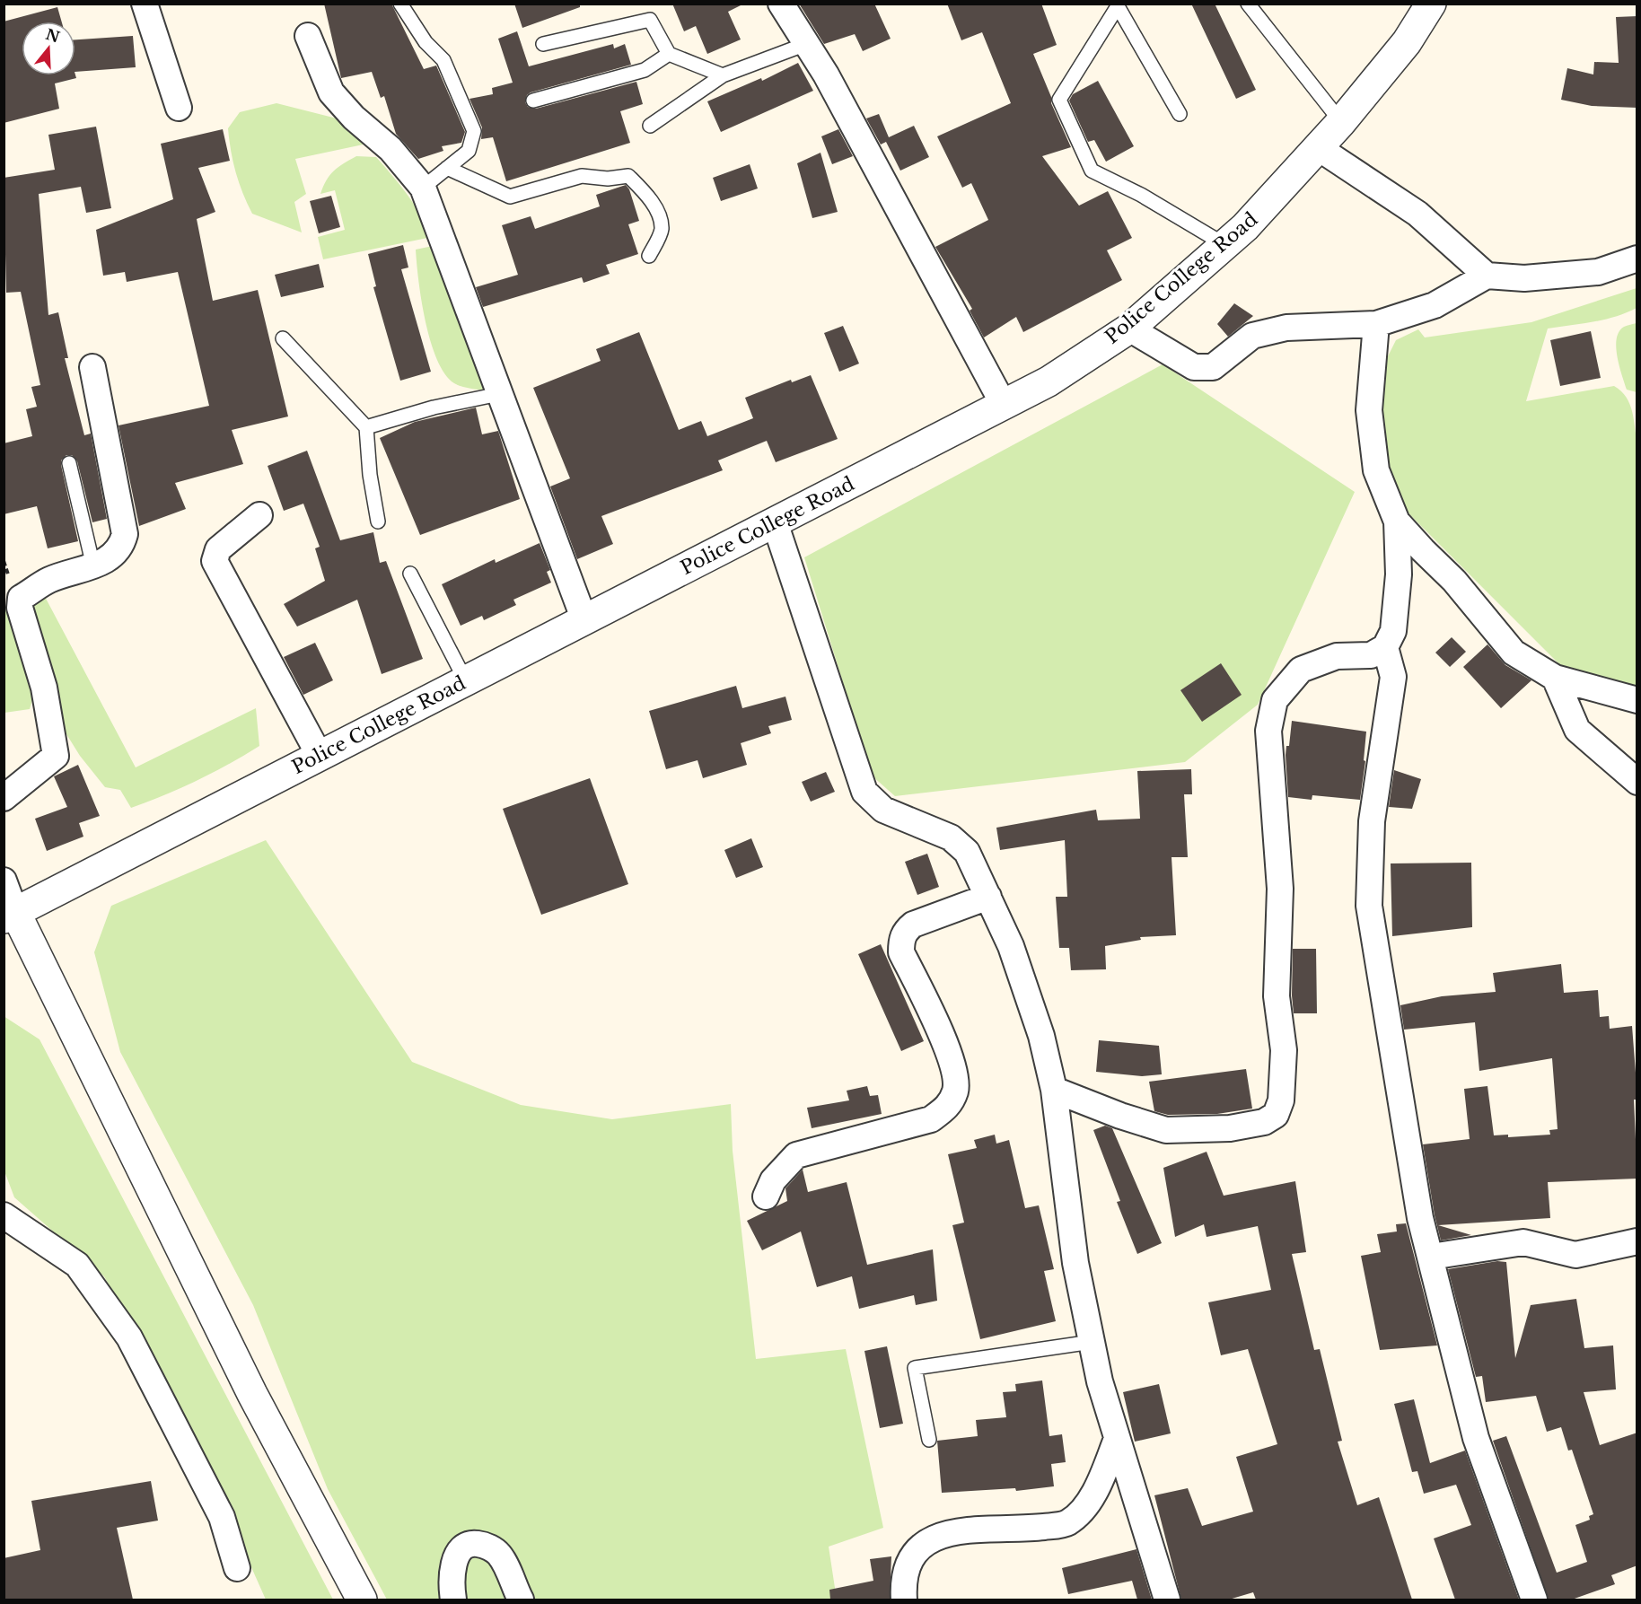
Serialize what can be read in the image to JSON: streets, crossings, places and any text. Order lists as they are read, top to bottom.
{
  "streets": {
    "street": ["Police College Road"]
  },
  "north": "top"
}
